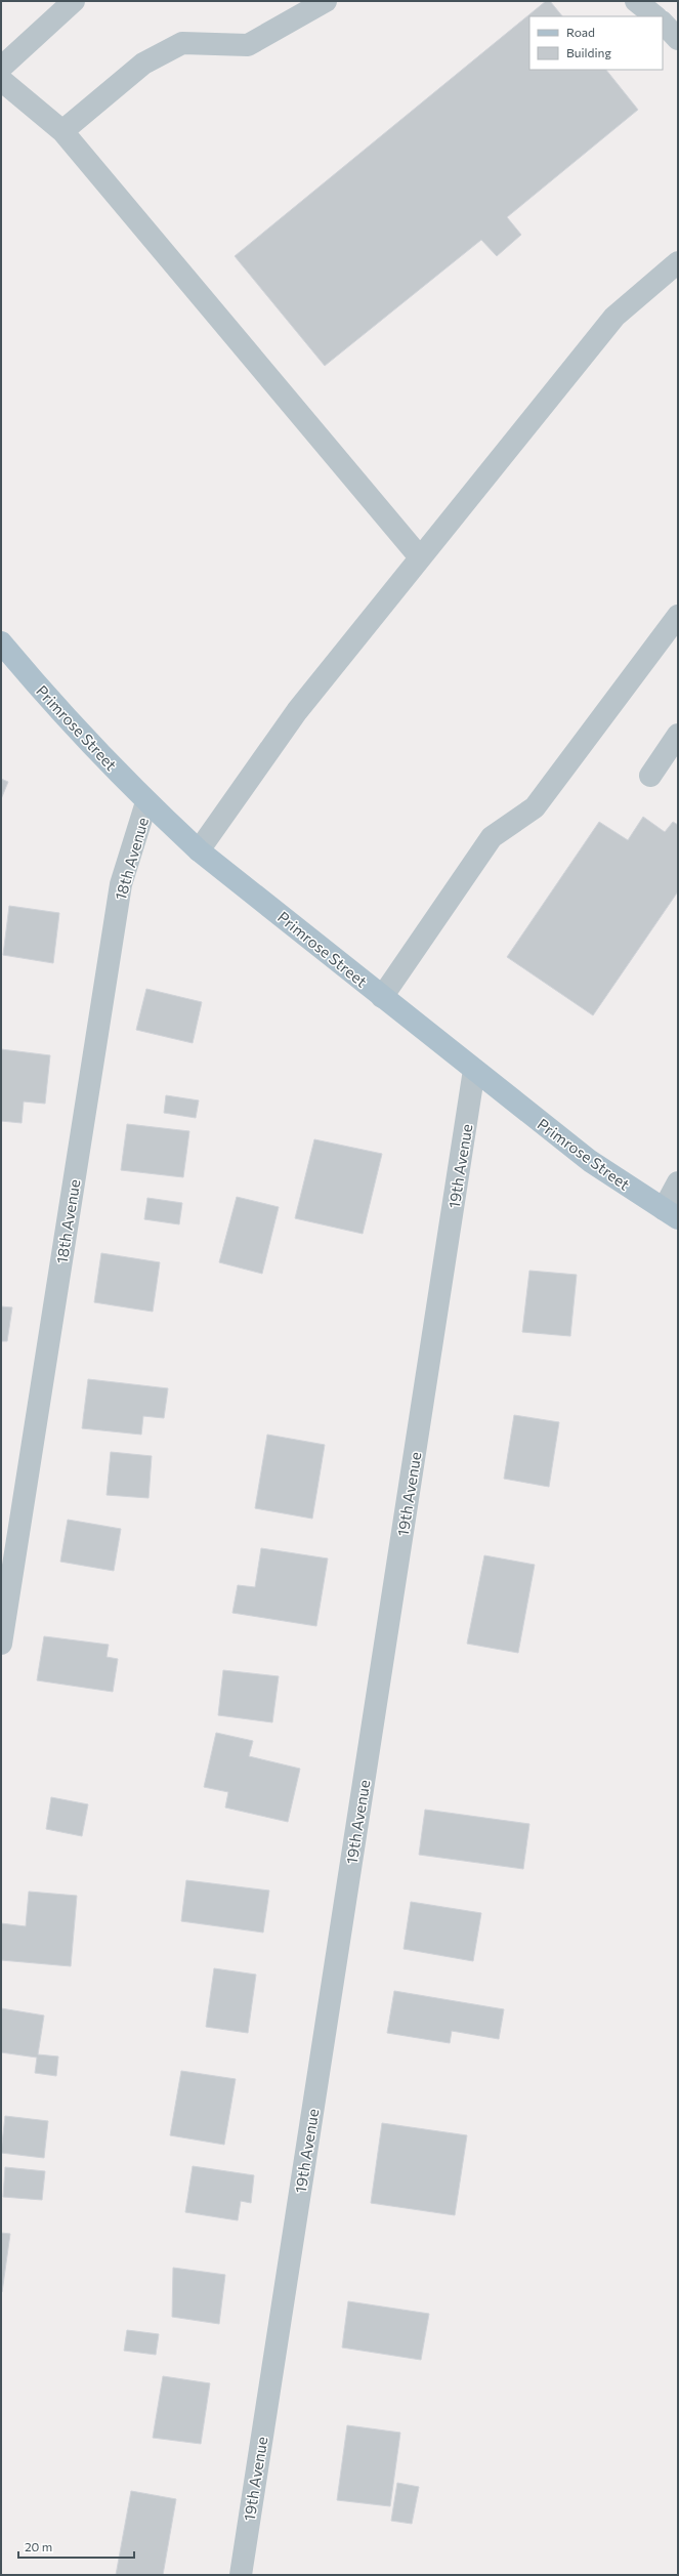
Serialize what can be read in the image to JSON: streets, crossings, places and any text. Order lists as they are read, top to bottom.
{
  "streets": {
    "main road": ["Primrose Street"],
    "street": ["18th Avenue", "19th Avenue"]
  },
  "crossings": [
    ["Primrose Street", "18th Avenue"],
    ["Primrose Street", "19th Avenue"]
  ],
  "legend": ["Road", "Building"],
  "scale_bar": "20 m"
}
